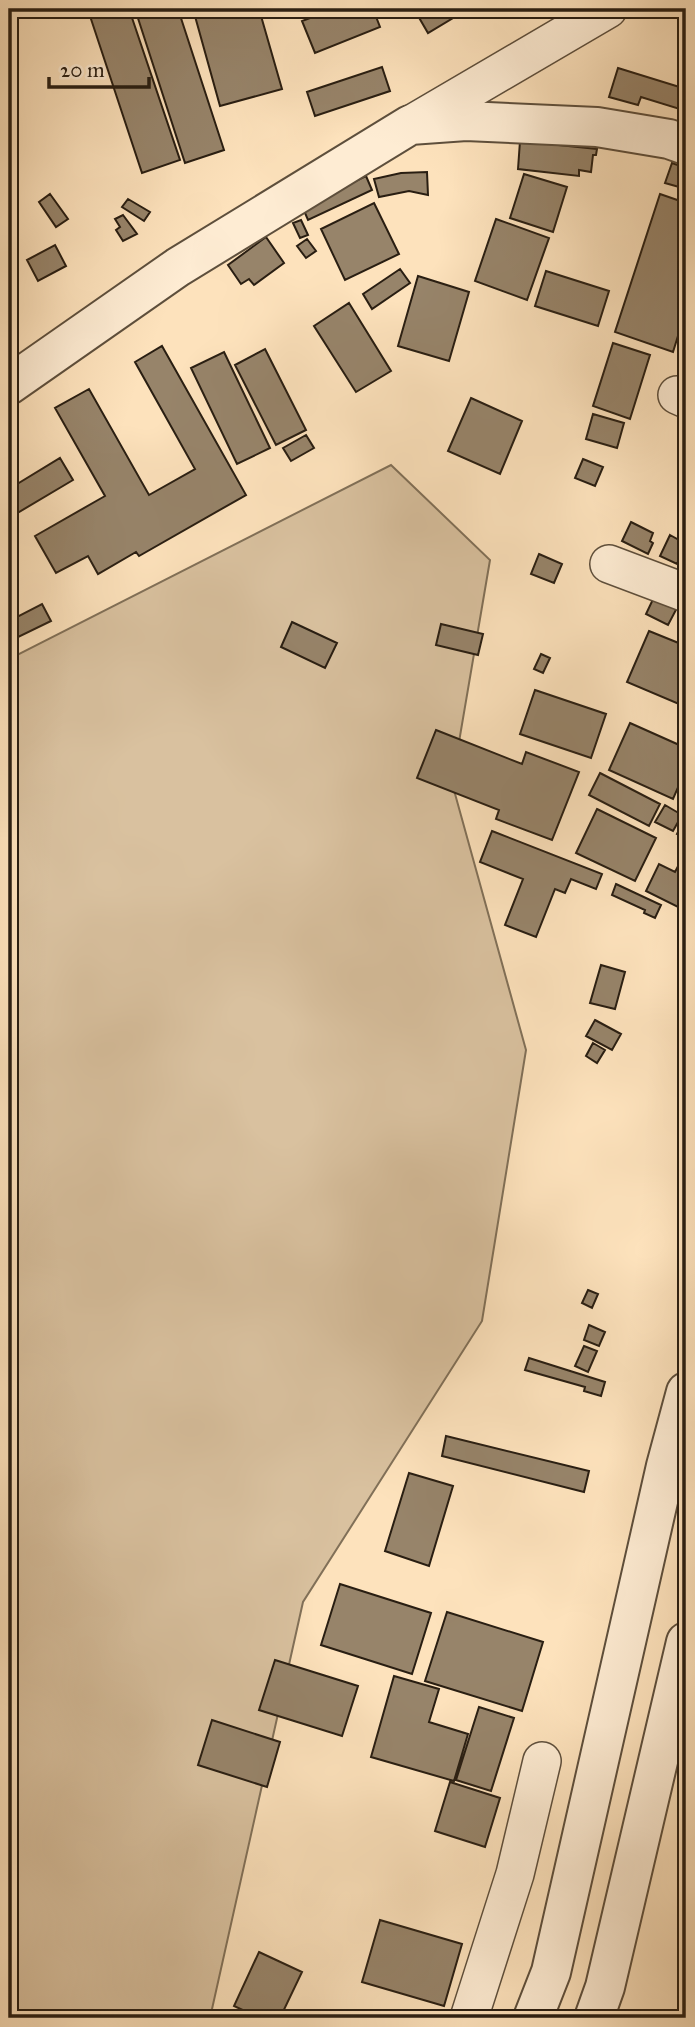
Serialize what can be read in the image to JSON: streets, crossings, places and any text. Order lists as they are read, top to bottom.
{
  "scale_bar": "20 m"
}
